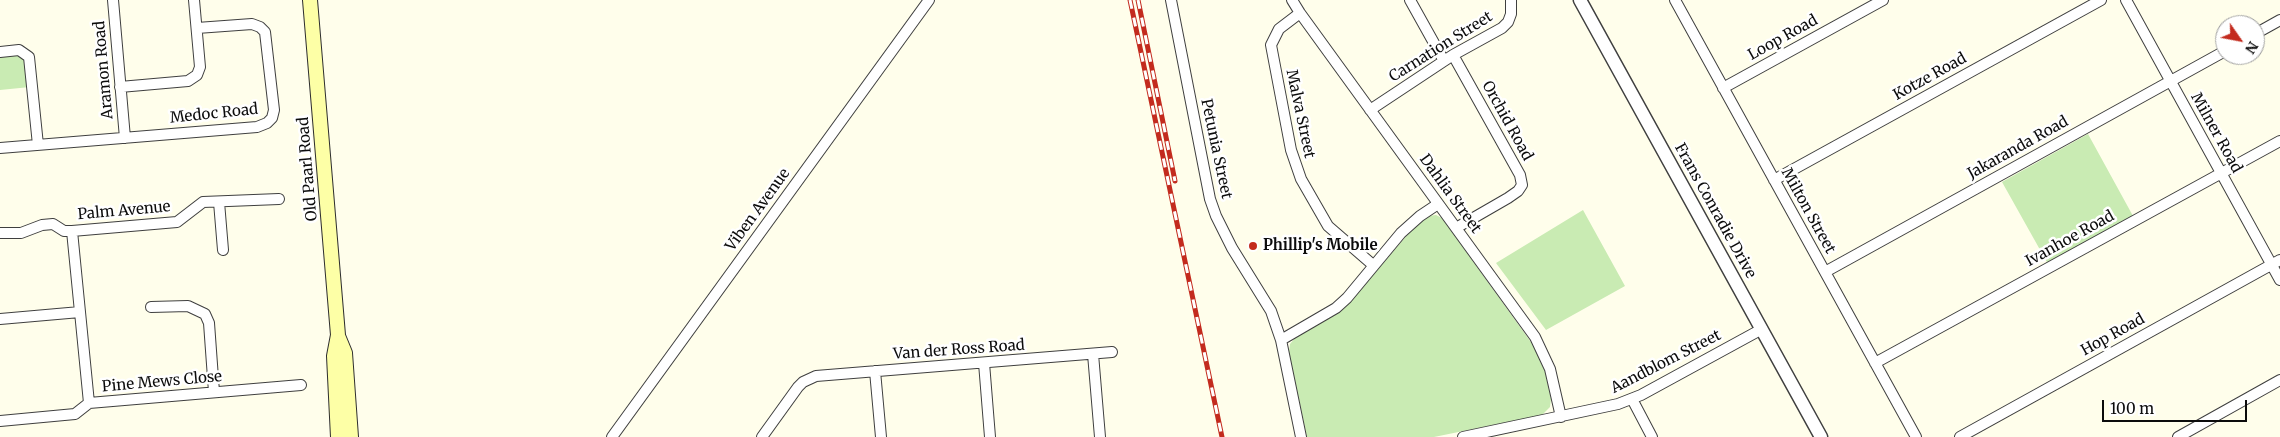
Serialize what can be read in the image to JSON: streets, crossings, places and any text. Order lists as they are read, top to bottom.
{
  "streets": {
    "main road": ["Old Paarl Road"],
    "street": [
      "Loop Road",
      "Carnation Street",
      "Aramon Road",
      "Kotze Road",
      "Medoc Road",
      "Malva Street",
      "Orchid Road",
      "Milner Road",
      "Jakaranda Road",
      "Petunia Street",
      "Dahlia Street",
      "Viben Avenue",
      "Palm Avenue",
      "Frans Conradie Drive",
      "Milton Street",
      "Ivanhoe Road",
      "Hop Road",
      "Van der Ross Road",
      "Aandblom Street",
      "Pine Mews Close"
    ]
  },
  "crossings": [
    ["Loop Road", "Milton Street"],
    ["Carnation Street", "Orchid Road"],
    ["Carnation Street", "Dahlia Street"],
    ["Aramon Road", "Medoc Road"],
    ["Kotze Road", "Milton Street"],
    ["Malva Street", "Dahlia Street"],
    ["Orchid Road", "Dahlia Street"],
    ["Milner Road", "Jakaranda Road"],
    ["Milner Road", "Ivanhoe Road"],
    ["Milner Road", "Hop Road"],
    ["Jakaranda Road", "Milton Street"],
    ["Dahlia Street", "Aandblom Street"],
    ["Frans Conradie Drive", "Aandblom Street"],
    ["Milton Street", "Ivanhoe Road"]
  ],
  "places": ["Phillip's Mobile"],
  "scale_bar": "100 m",
  "north": "bottom right"
}
